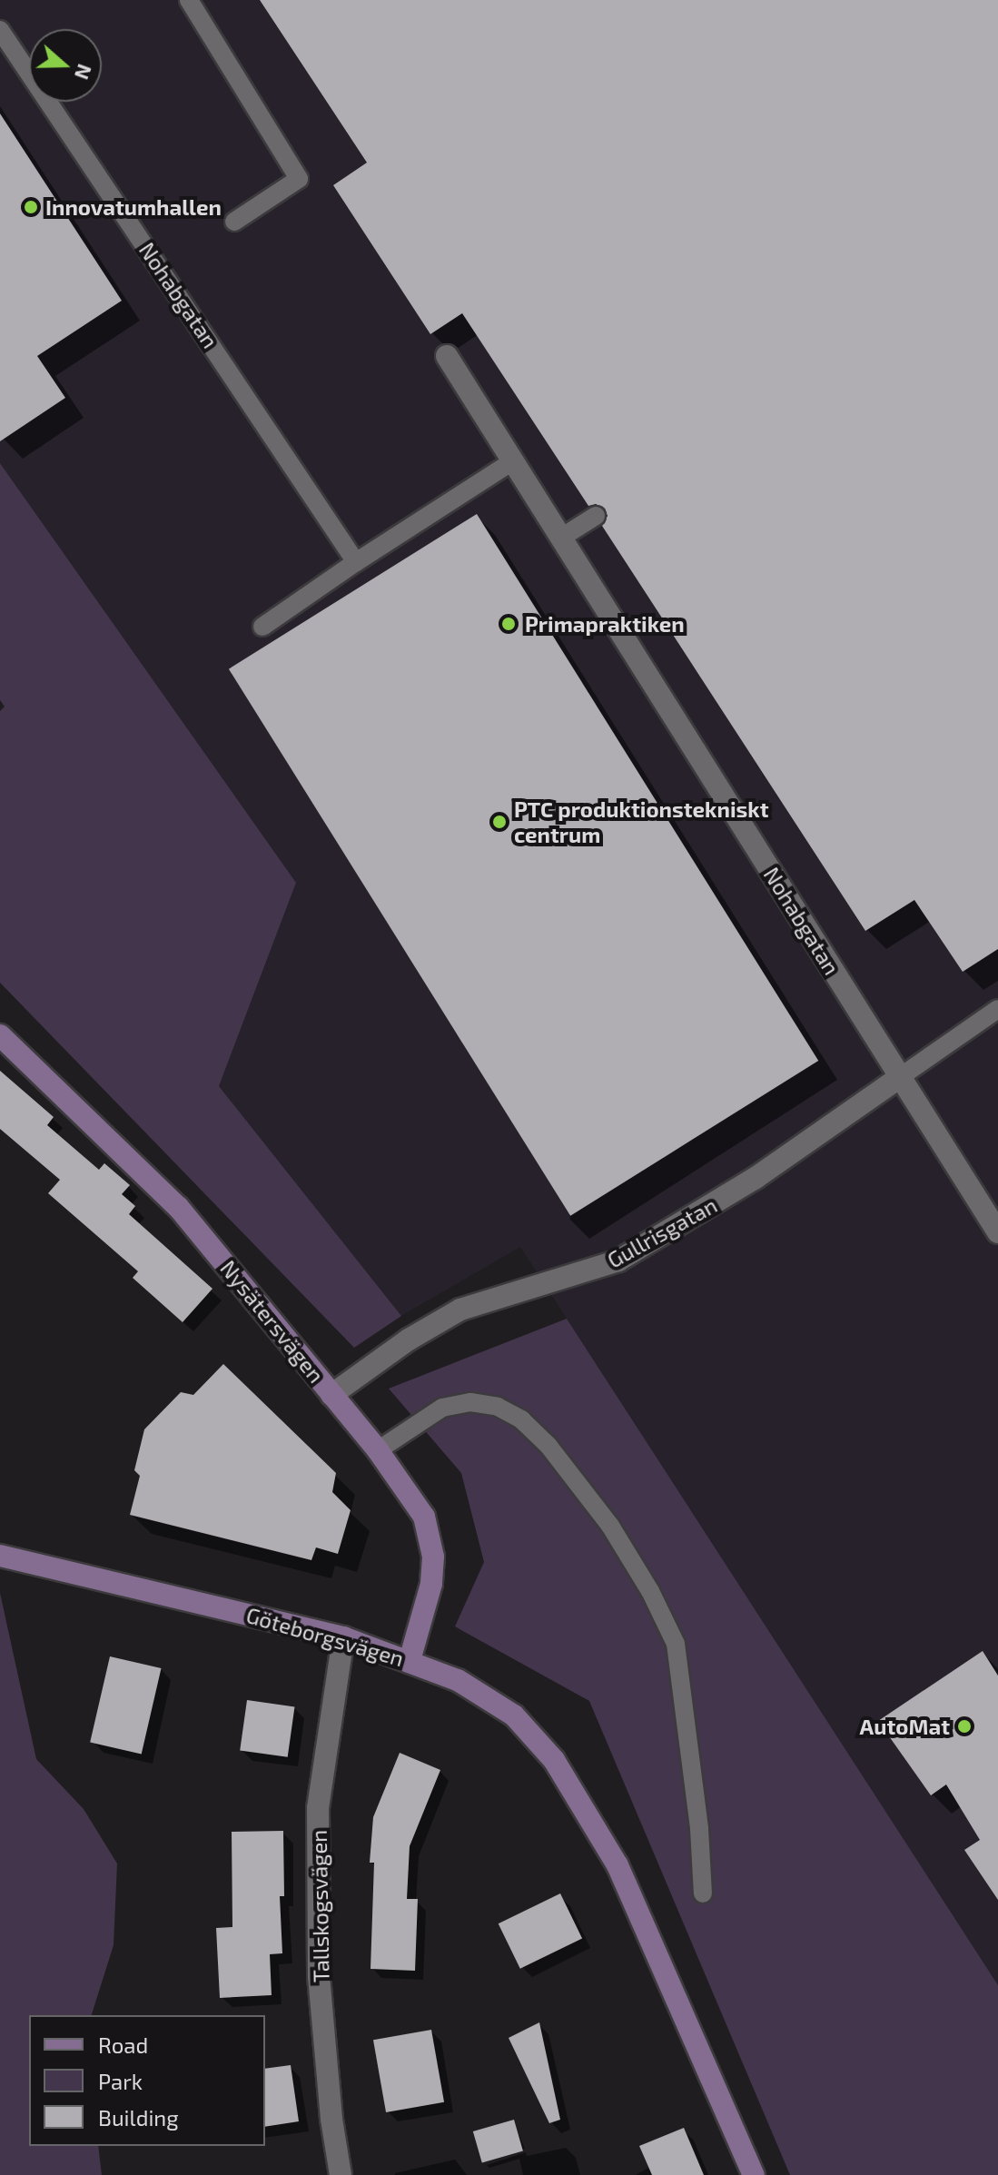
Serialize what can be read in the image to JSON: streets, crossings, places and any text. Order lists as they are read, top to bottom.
{
  "streets": {
    "street": [
      "Nohabgatan",
      "Gullrisgatan",
      "Nysätersvägen",
      "Göteborgsvägen",
      "Tallskogsvägen"
    ]
  },
  "crossings": [
    ["Nohabgatan", "Gullrisgatan"],
    ["Gullrisgatan", "Nysätersvägen"],
    ["Nysätersvägen", "Göteborgsvägen"],
    ["Göteborgsvägen", "Tallskogsvägen"]
  ],
  "places": [
    "Innovatumhallen",
    "Primapraktiken",
    "PTC produktionstekniskt centrum",
    "AutoMat"
  ],
  "legend": ["Road", "Park", "Building"],
  "north": "right"
}
